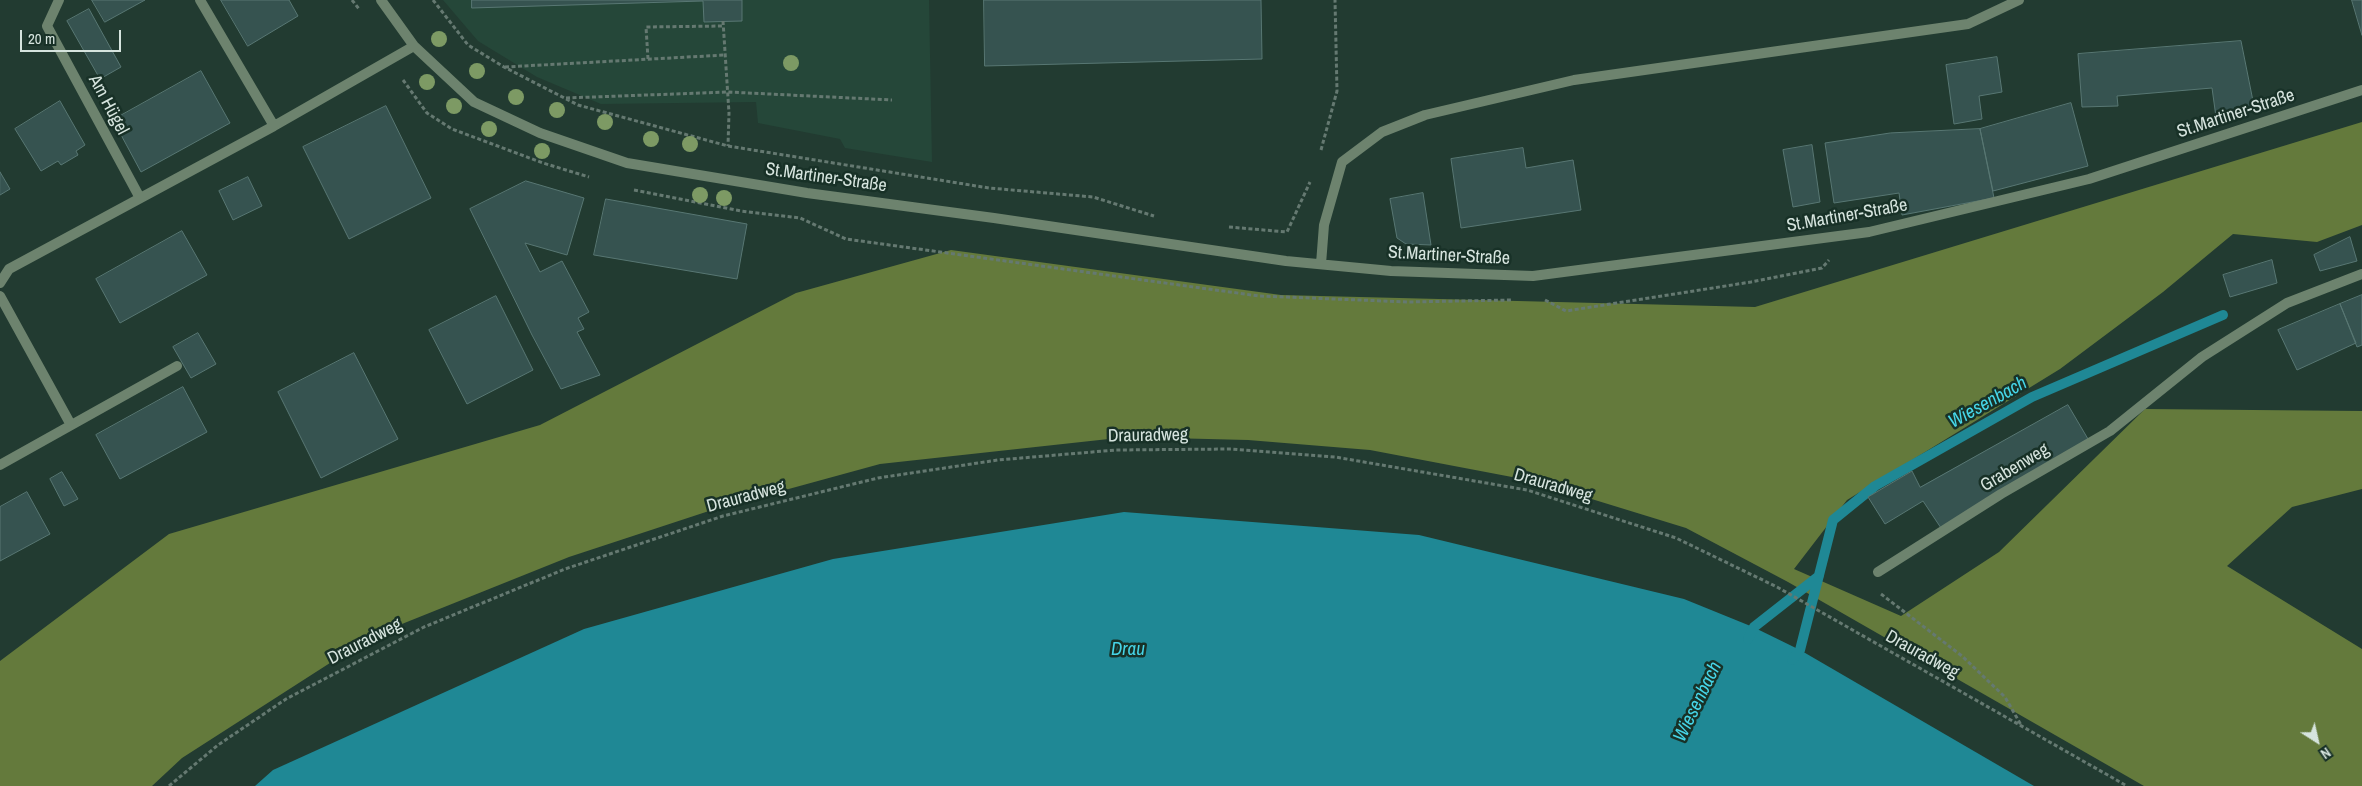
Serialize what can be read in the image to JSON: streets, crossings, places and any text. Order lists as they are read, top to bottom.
{
  "streets": {
    "street": ["Am Hügel", "St.Martiner-Straße", "Grabenweg"],
    "path": ["Drauradweg"]
  },
  "water": ["Wiesenbach", "Drau"],
  "scale_bar": "20 m",
  "north": "bottom right"
}
